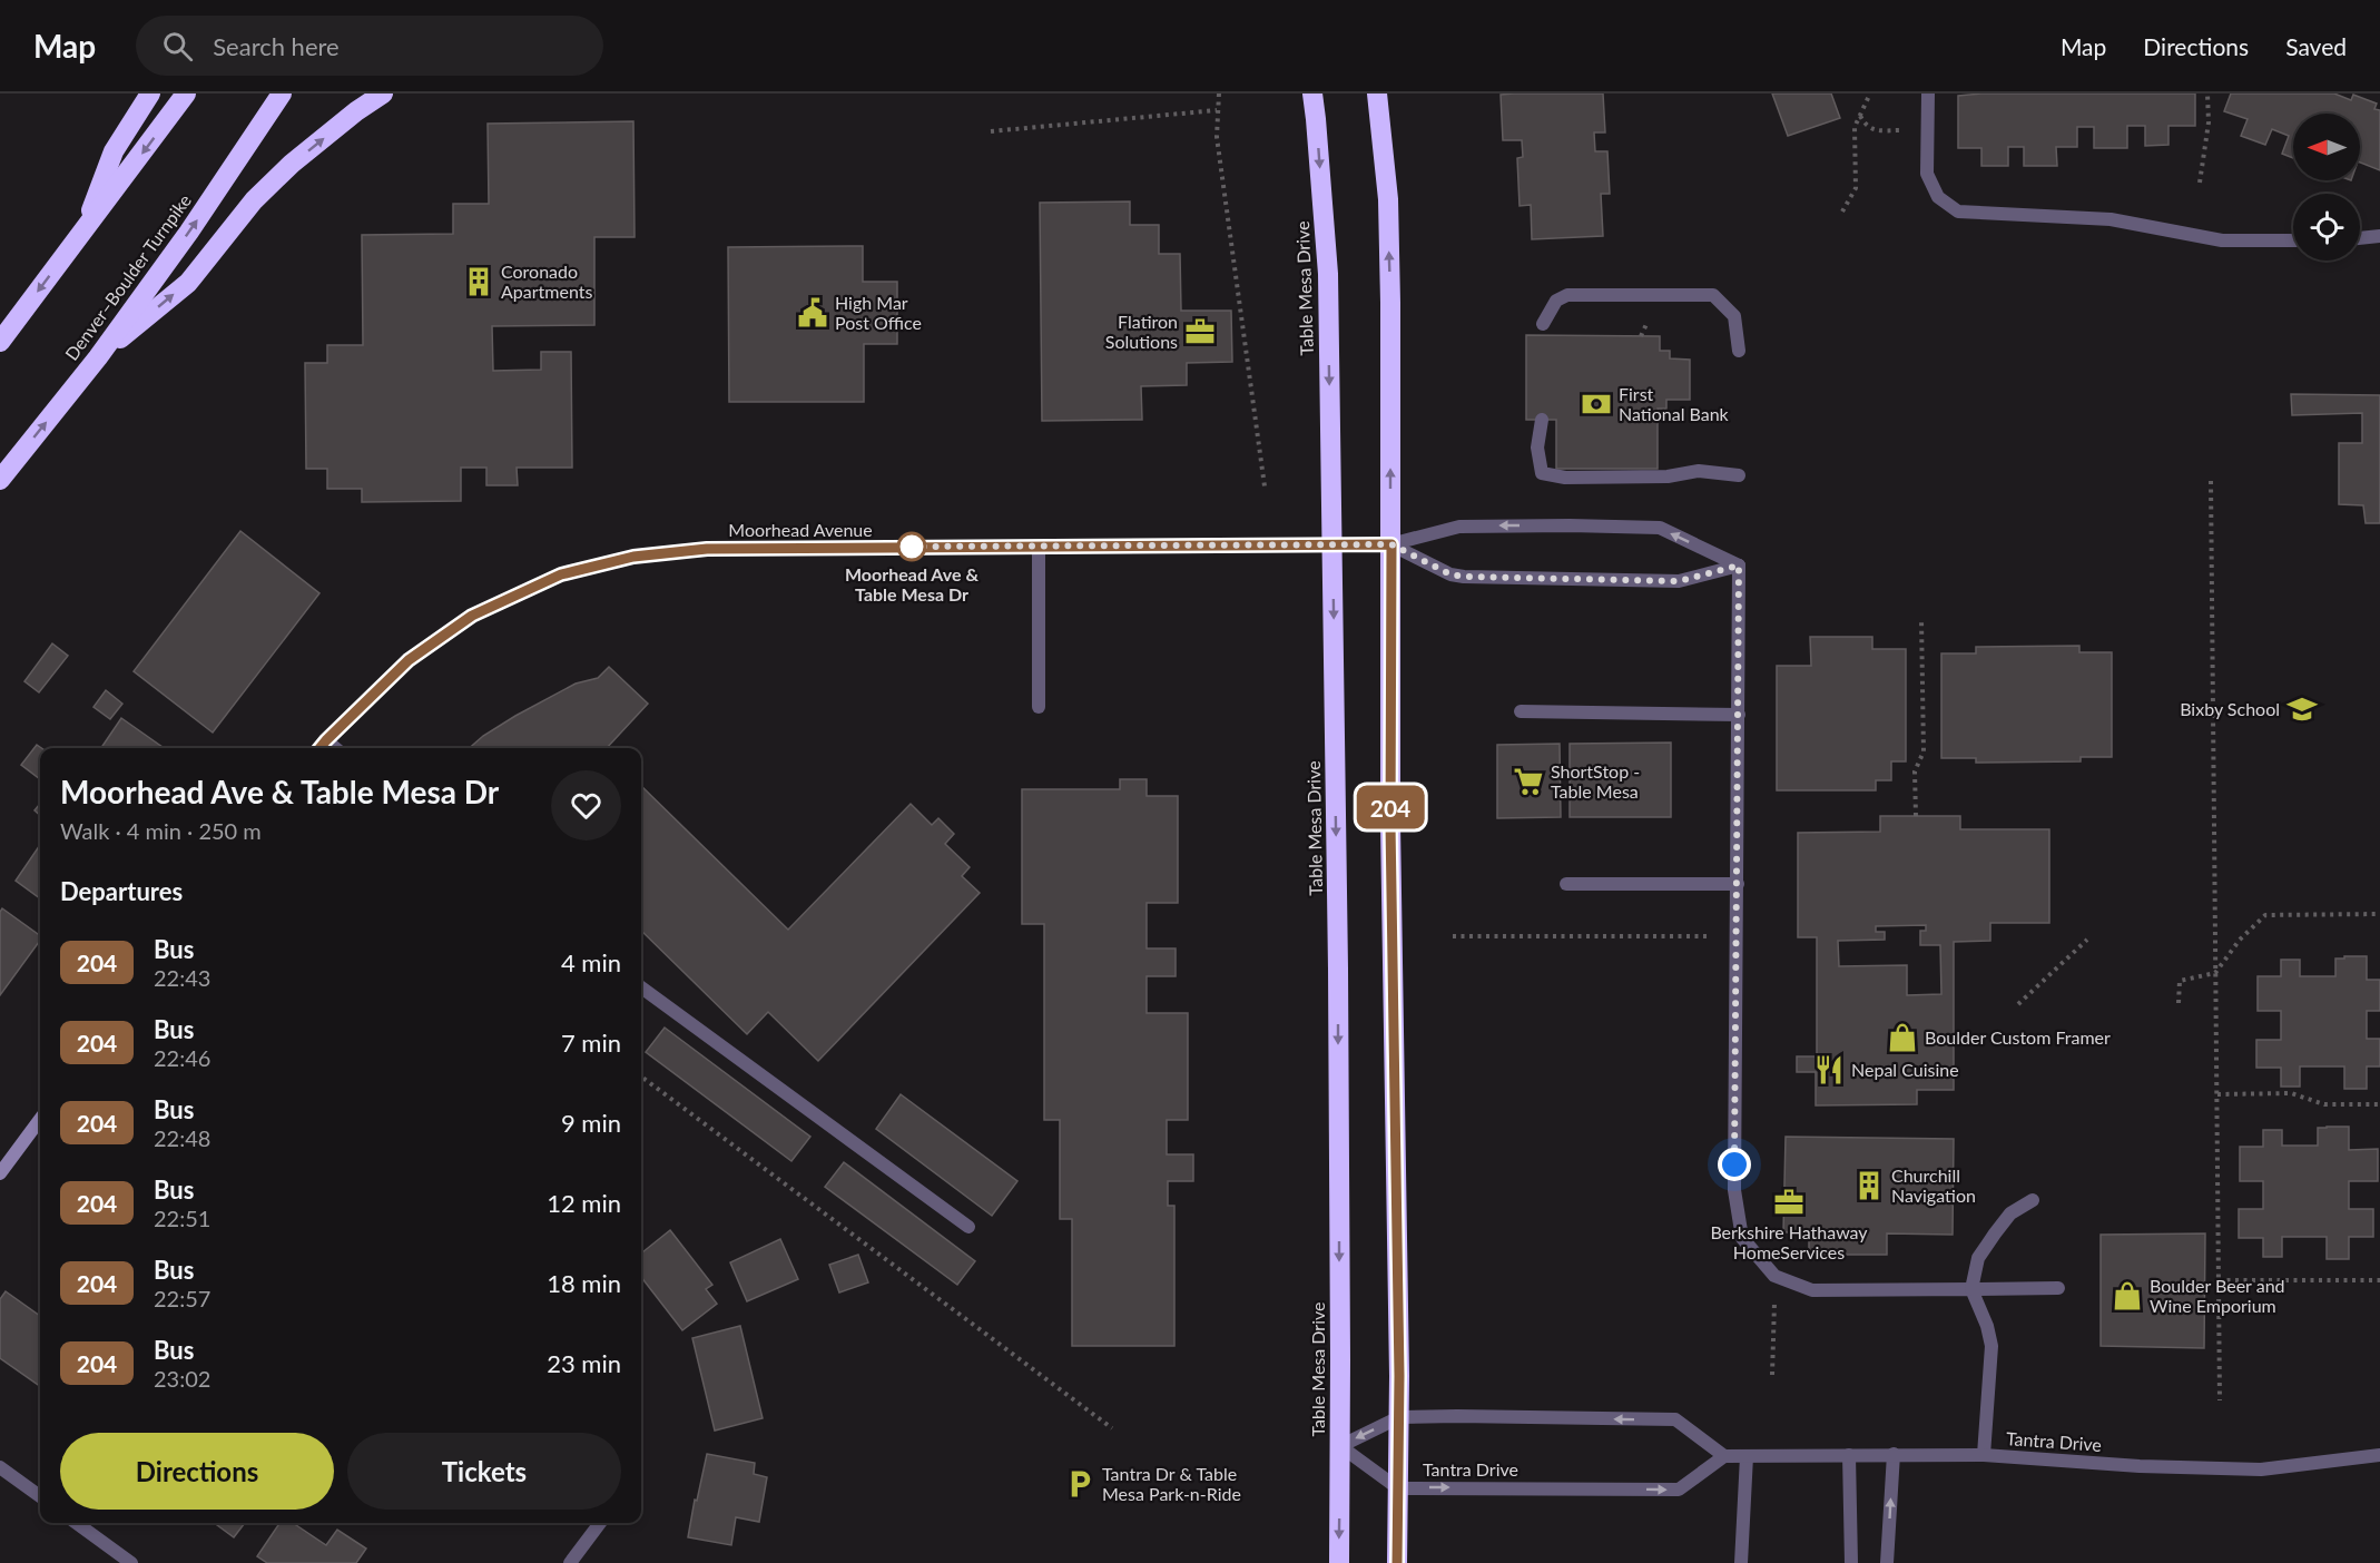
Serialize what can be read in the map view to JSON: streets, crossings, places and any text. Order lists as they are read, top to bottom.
{
  "streets": {
    "highway": ["Denver–Boulder Turnpike", "Table Mesa Drive"],
    "street": ["Moorhead Avenue", "Tantra Drive"]
  },
  "crossings": [
    ["Table Mesa Drive", "Moorhead Avenue"],
    ["Table Mesa Drive", "Tantra Drive"]
  ],
  "places": {
    "building": ["Coronado Apartments", "Churchill Navigation"],
    "public building": ["High Mar Post Office"],
    "office": ["Flatiron Solutions", "Berkshire Hathaway HomeServices"],
    "bank": ["First National Bank"],
    "other": ["Moorhead Ave & Table Mesa Dr"],
    "school or university": ["Bixby School"],
    "supermarket": ["ShortStop - Table Mesa"],
    "shop": ["Boulder Custom Framer", "Boulder Beer and Wine Emporium"],
    "restaurant": ["Nepal Cuisine"],
    "parking": ["Tantra Dr & Table Mesa Park-n-Ride"]
  },
  "lines": ["bus line 204"],
  "north": "left",
  "page": {
    "header": "Map",
    "search": "Search here",
    "nav": ["Map", "Directions", "Saved"],
    "on_map": "204",
    "heading": [
      ["Moorhead Ave & Table Mesa Dr", "Walk · 4 min · 250 m"],
      "Departures"
    ],
    "list": [
      {
        "mark": "204",
        "name": "Bus",
        "note": "22:43",
        "value": "4 min"
      },
      {
        "mark": "204",
        "name": "Bus",
        "note": "22:46",
        "value": "7 min"
      },
      {
        "mark": "204",
        "name": "Bus",
        "note": "22:48",
        "value": "9 min"
      },
      {
        "mark": "204",
        "name": "Bus",
        "note": "22:51",
        "value": "12 min"
      },
      {
        "mark": "204",
        "name": "Bus",
        "note": "22:57",
        "value": "18 min"
      },
      {
        "mark": "204",
        "name": "Bus",
        "note": "23:02",
        "value": "23 min"
      }
    ],
    "buttons": ["Directions", "Tickets"]
  }
}
